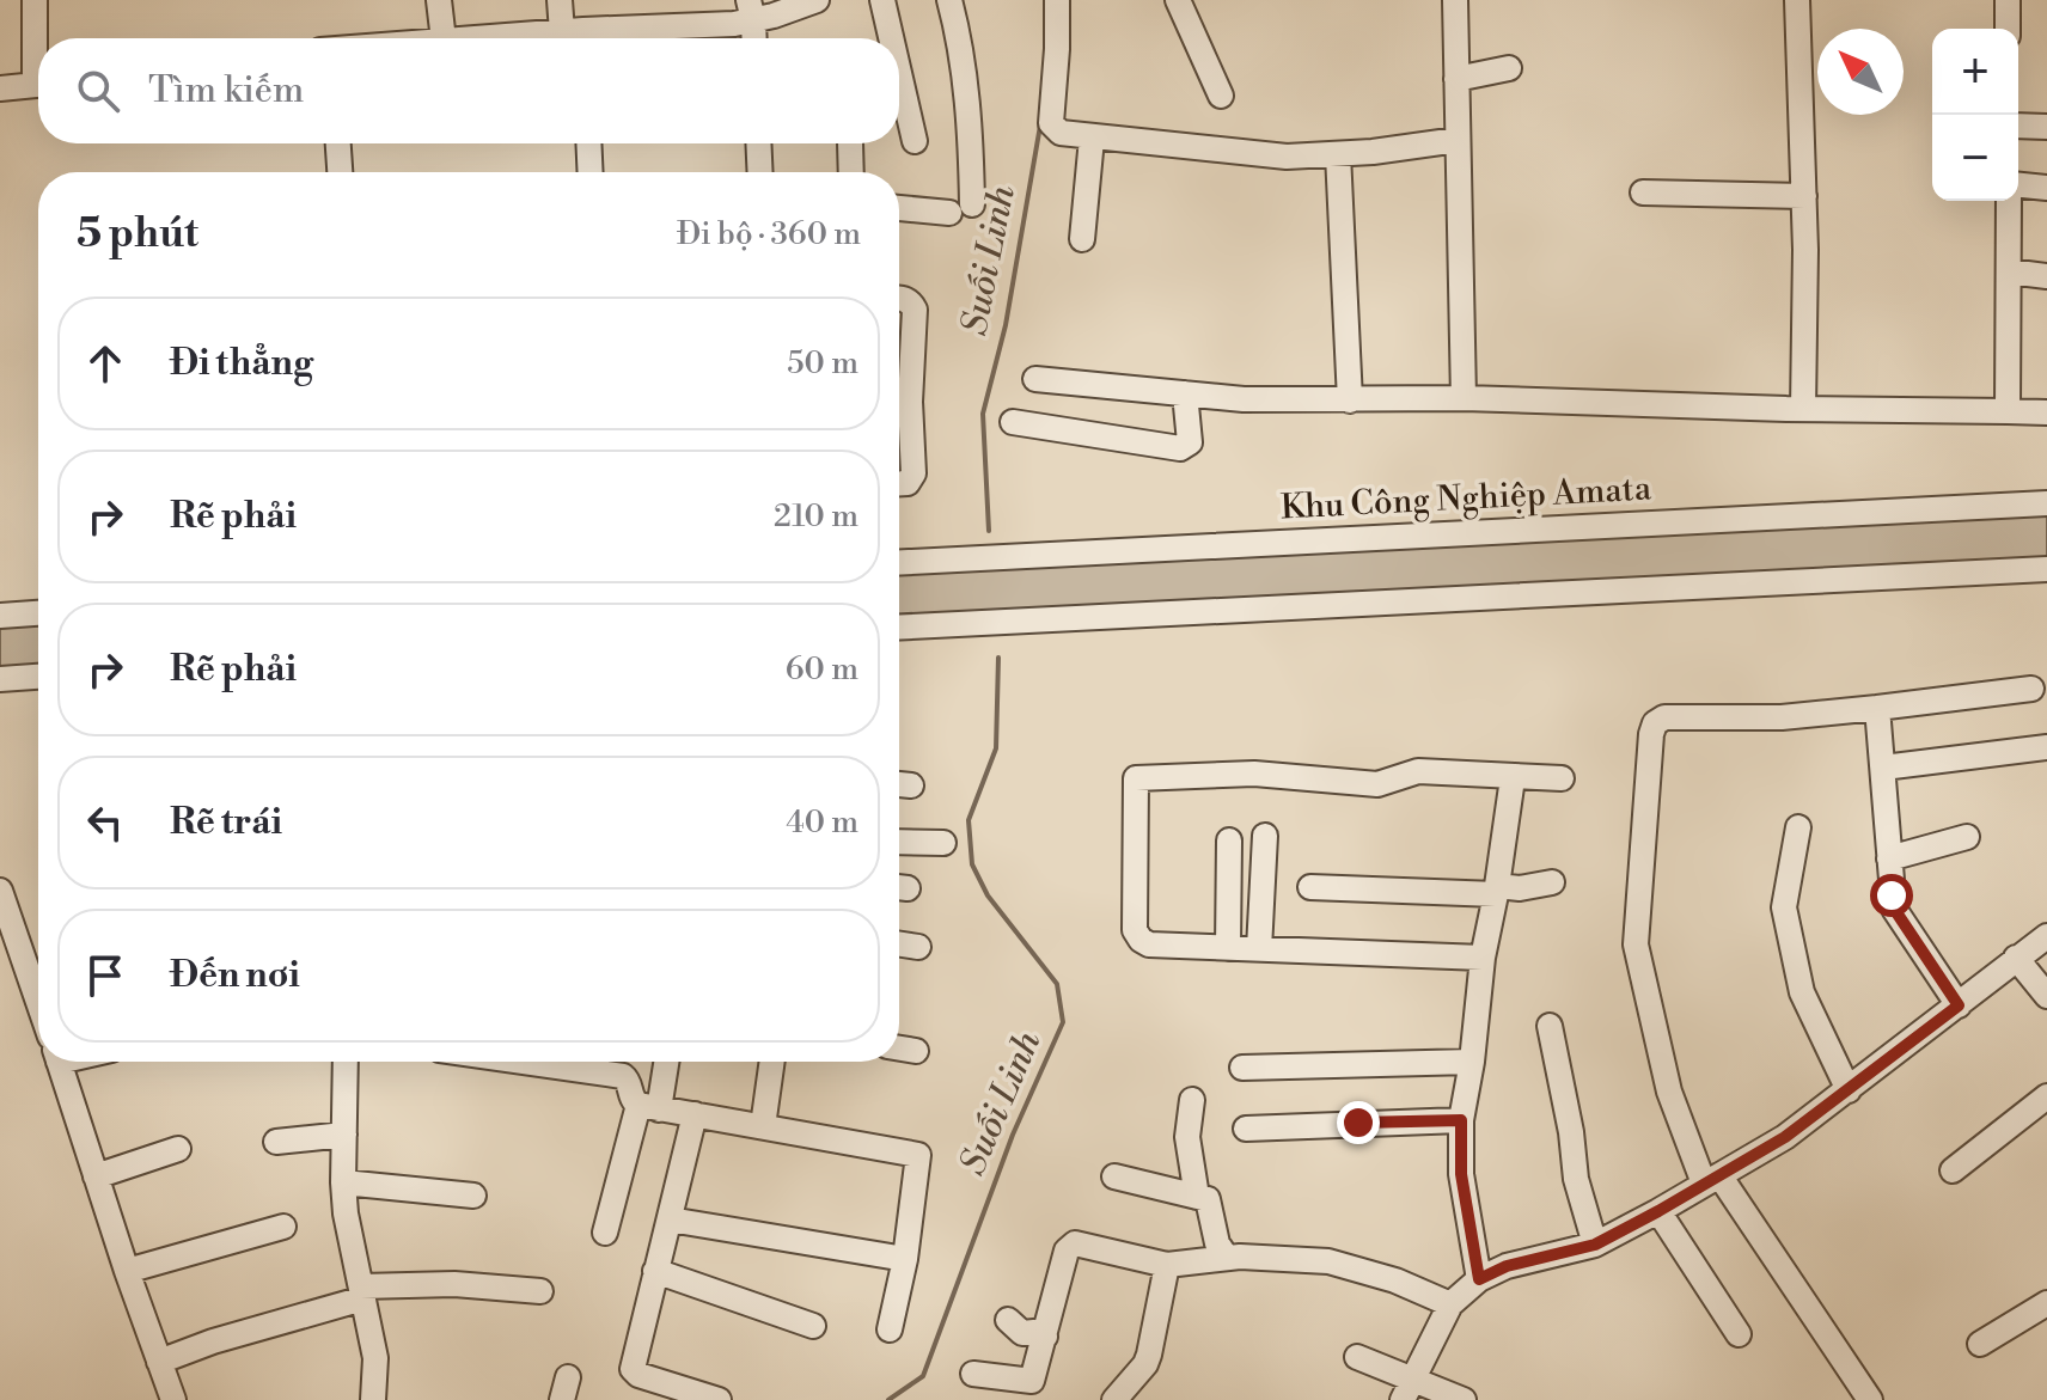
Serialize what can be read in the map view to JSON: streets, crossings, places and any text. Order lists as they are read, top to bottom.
{
  "streets": {
    "street": ["Khu Công Nghiệp Amata"]
  },
  "water": ["Suối Linh"],
  "north": "top left",
  "page": {
    "map_buttons": ["+", "−"],
    "search": "Tìm kiếm",
    "heading": ["5 phút", "Đi bộ · 360 m"],
    "list": [
      ["Đi thẳng", "50 m"],
      ["Rẽ phải", "210 m"],
      ["Rẽ phải", "60 m"],
      ["Rẽ trái", "40 m"],
      "Đến nơi"
    ]
  }
}
